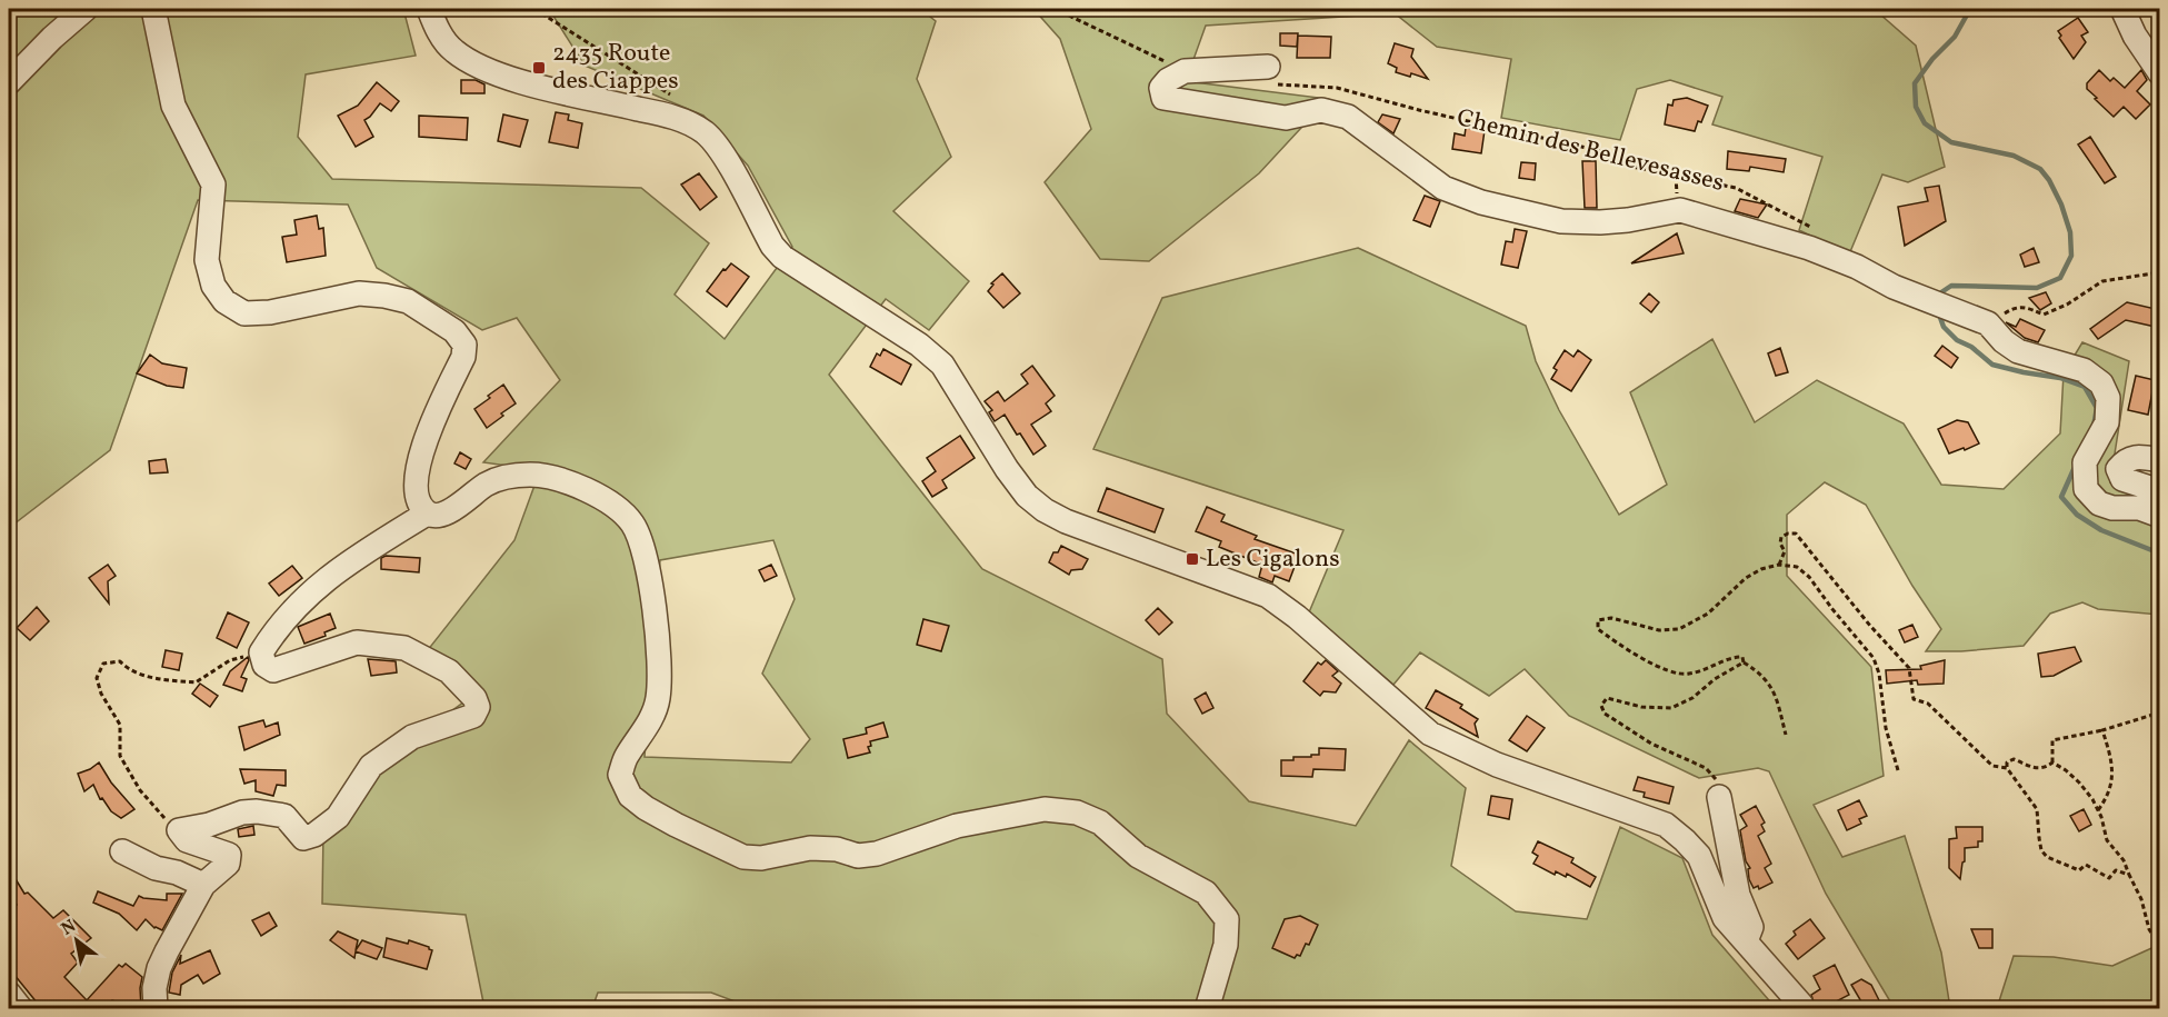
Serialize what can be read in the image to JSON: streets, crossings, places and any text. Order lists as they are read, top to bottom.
{
  "streets": {
    "street": ["Chemin des Bellevesasses"]
  },
  "places": {
    "transit": ["2435 Route des Ciappes", "Les Cigalons"]
  },
  "north": "top left"
}
